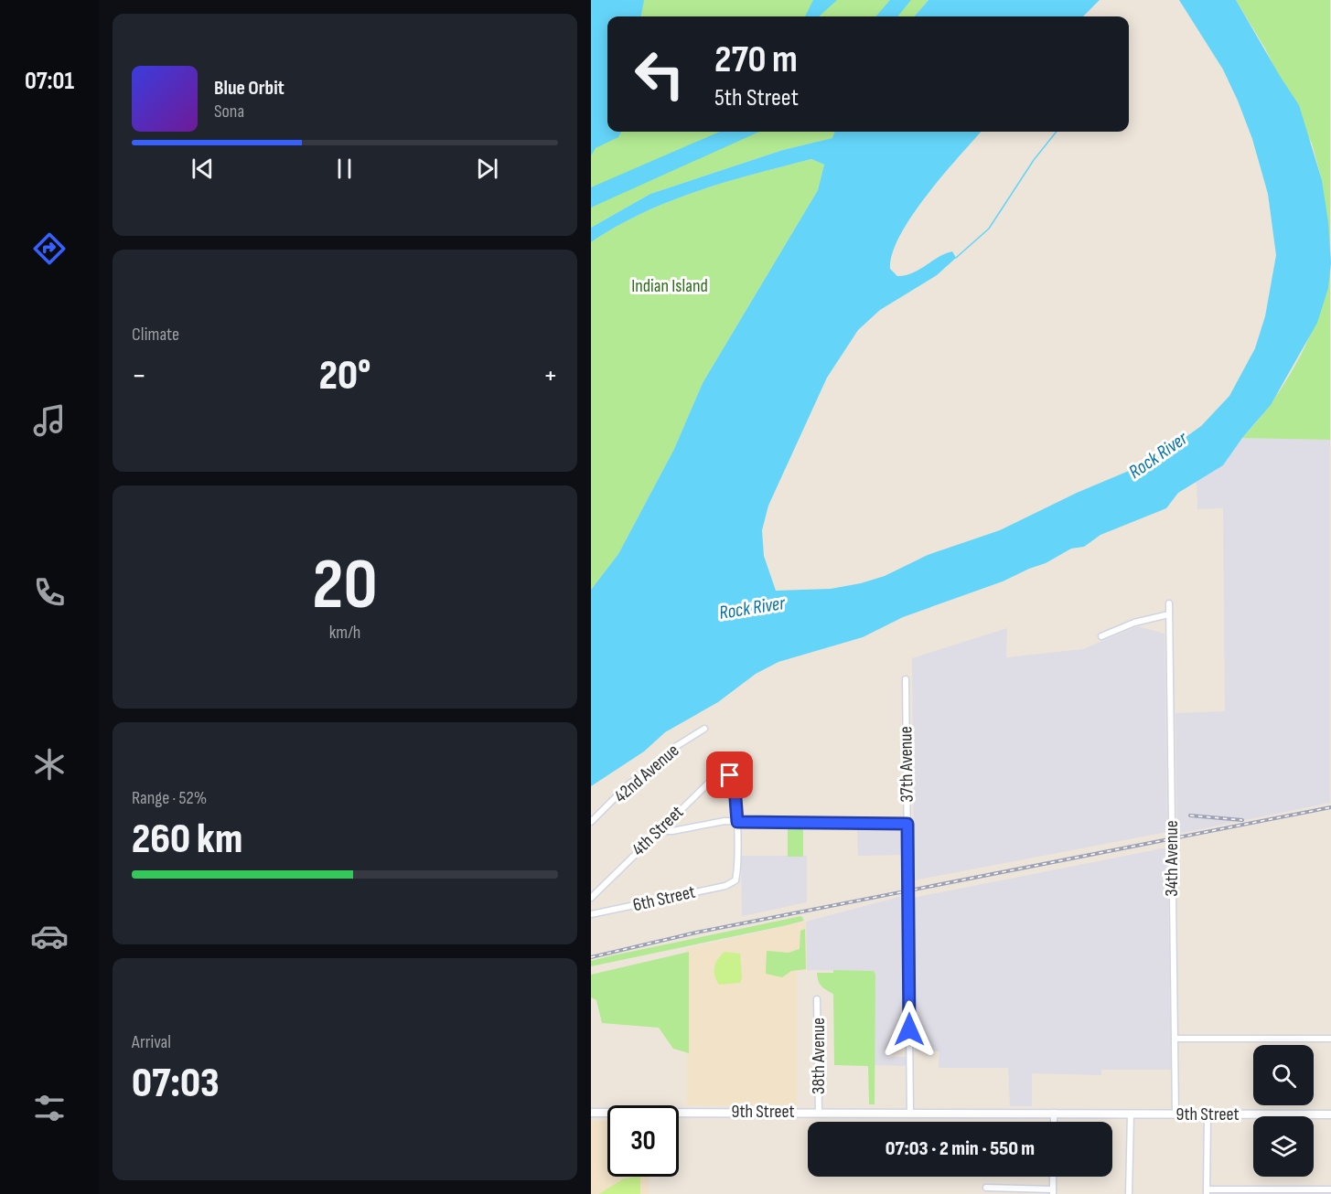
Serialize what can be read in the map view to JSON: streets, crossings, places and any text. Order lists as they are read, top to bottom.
{
  "streets": {
    "street": [
      "37th Avenue",
      "42nd Avenue",
      "4th Street",
      "34th Avenue",
      "6th Street",
      "38th Avenue",
      "9th Street"
    ]
  },
  "crossings": [
    ["37th Avenue", "9th Street"],
    ["4th Street", "6th Street"],
    ["34th Avenue", "9th Street"],
    ["38th Avenue", "9th Street"]
  ],
  "water": ["Rock River"],
  "parks": ["Indian Island"],
  "page": {
    "tabs": "07:01",
    "turn": ["270 m", "5th Street"],
    "song": ["Blue Orbit", "Sona"],
    "tile": [
      "Climate",
      ["20", "km/h"],
      ["Range · 52%", "260 km"],
      ["Arrival", "07:03"]
    ],
    "heat": ["−", "20°", "+"],
    "limit": "30",
    "trip": "07:03 · 2 min · 550 m"
  }
}
